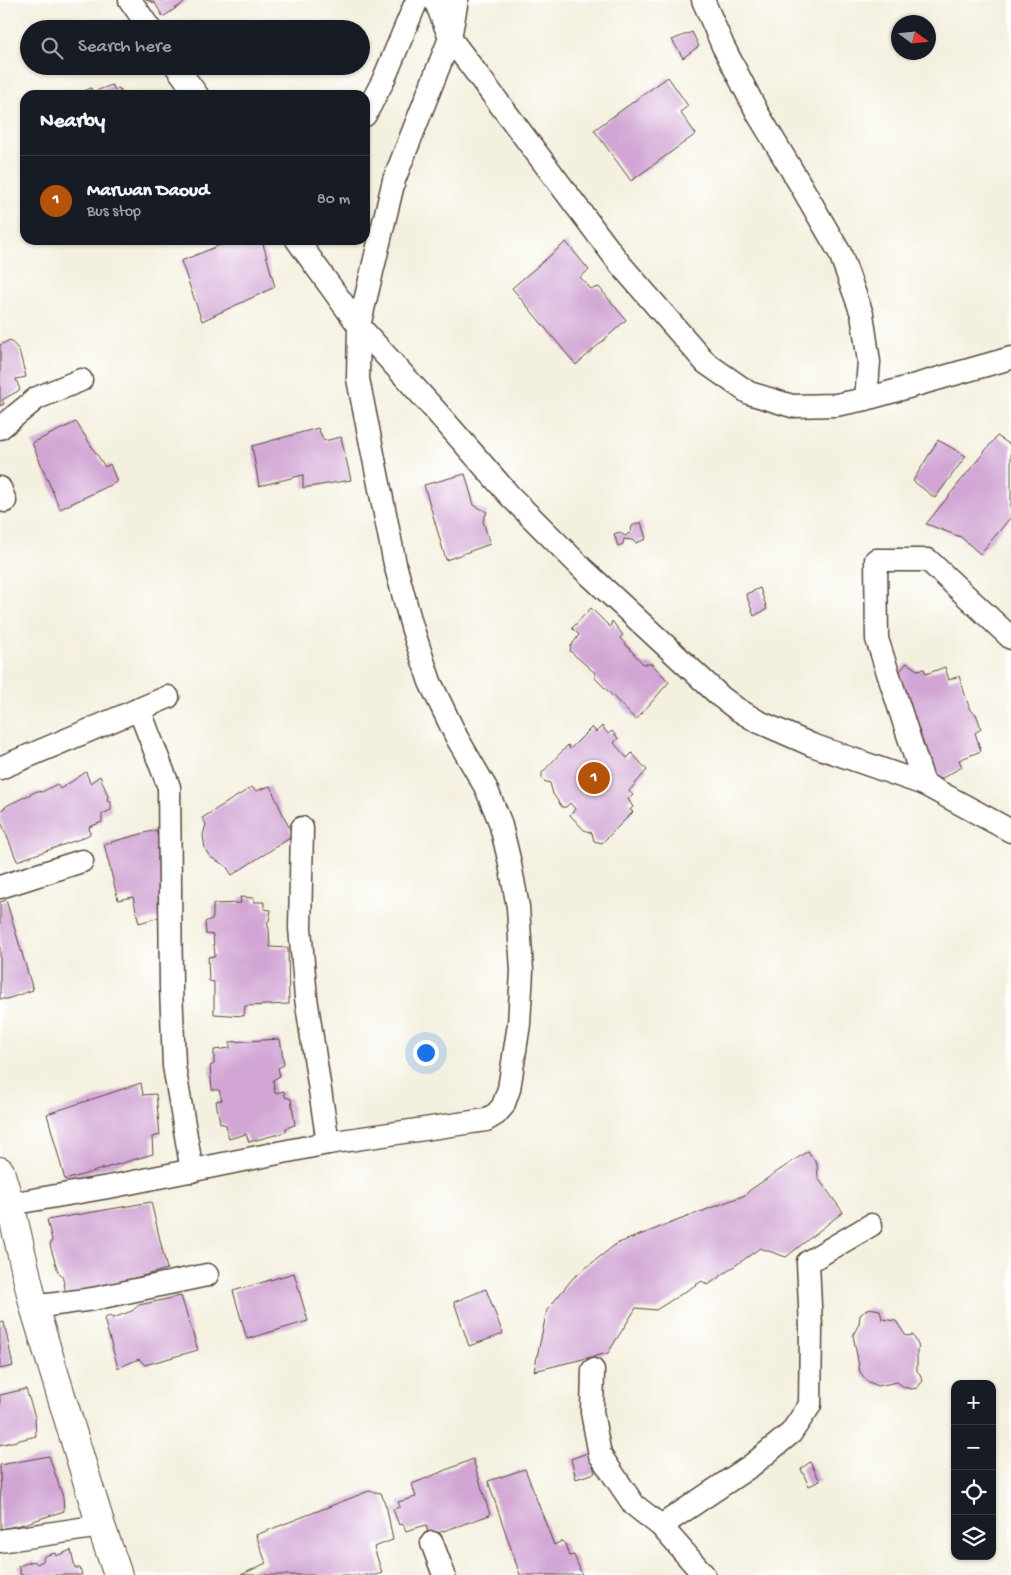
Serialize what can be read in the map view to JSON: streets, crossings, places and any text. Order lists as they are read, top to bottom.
{
  "north": "right",
  "page": {
    "search": "Search here",
    "heading": "Nearby",
    "list": [
      {
        "mark": "1",
        "name": "Marwan Daoud",
        "note": "Bus stop",
        "value": "80 m"
      }
    ],
    "pins": "1",
    "map_buttons": ["+", "−"]
  }
}
